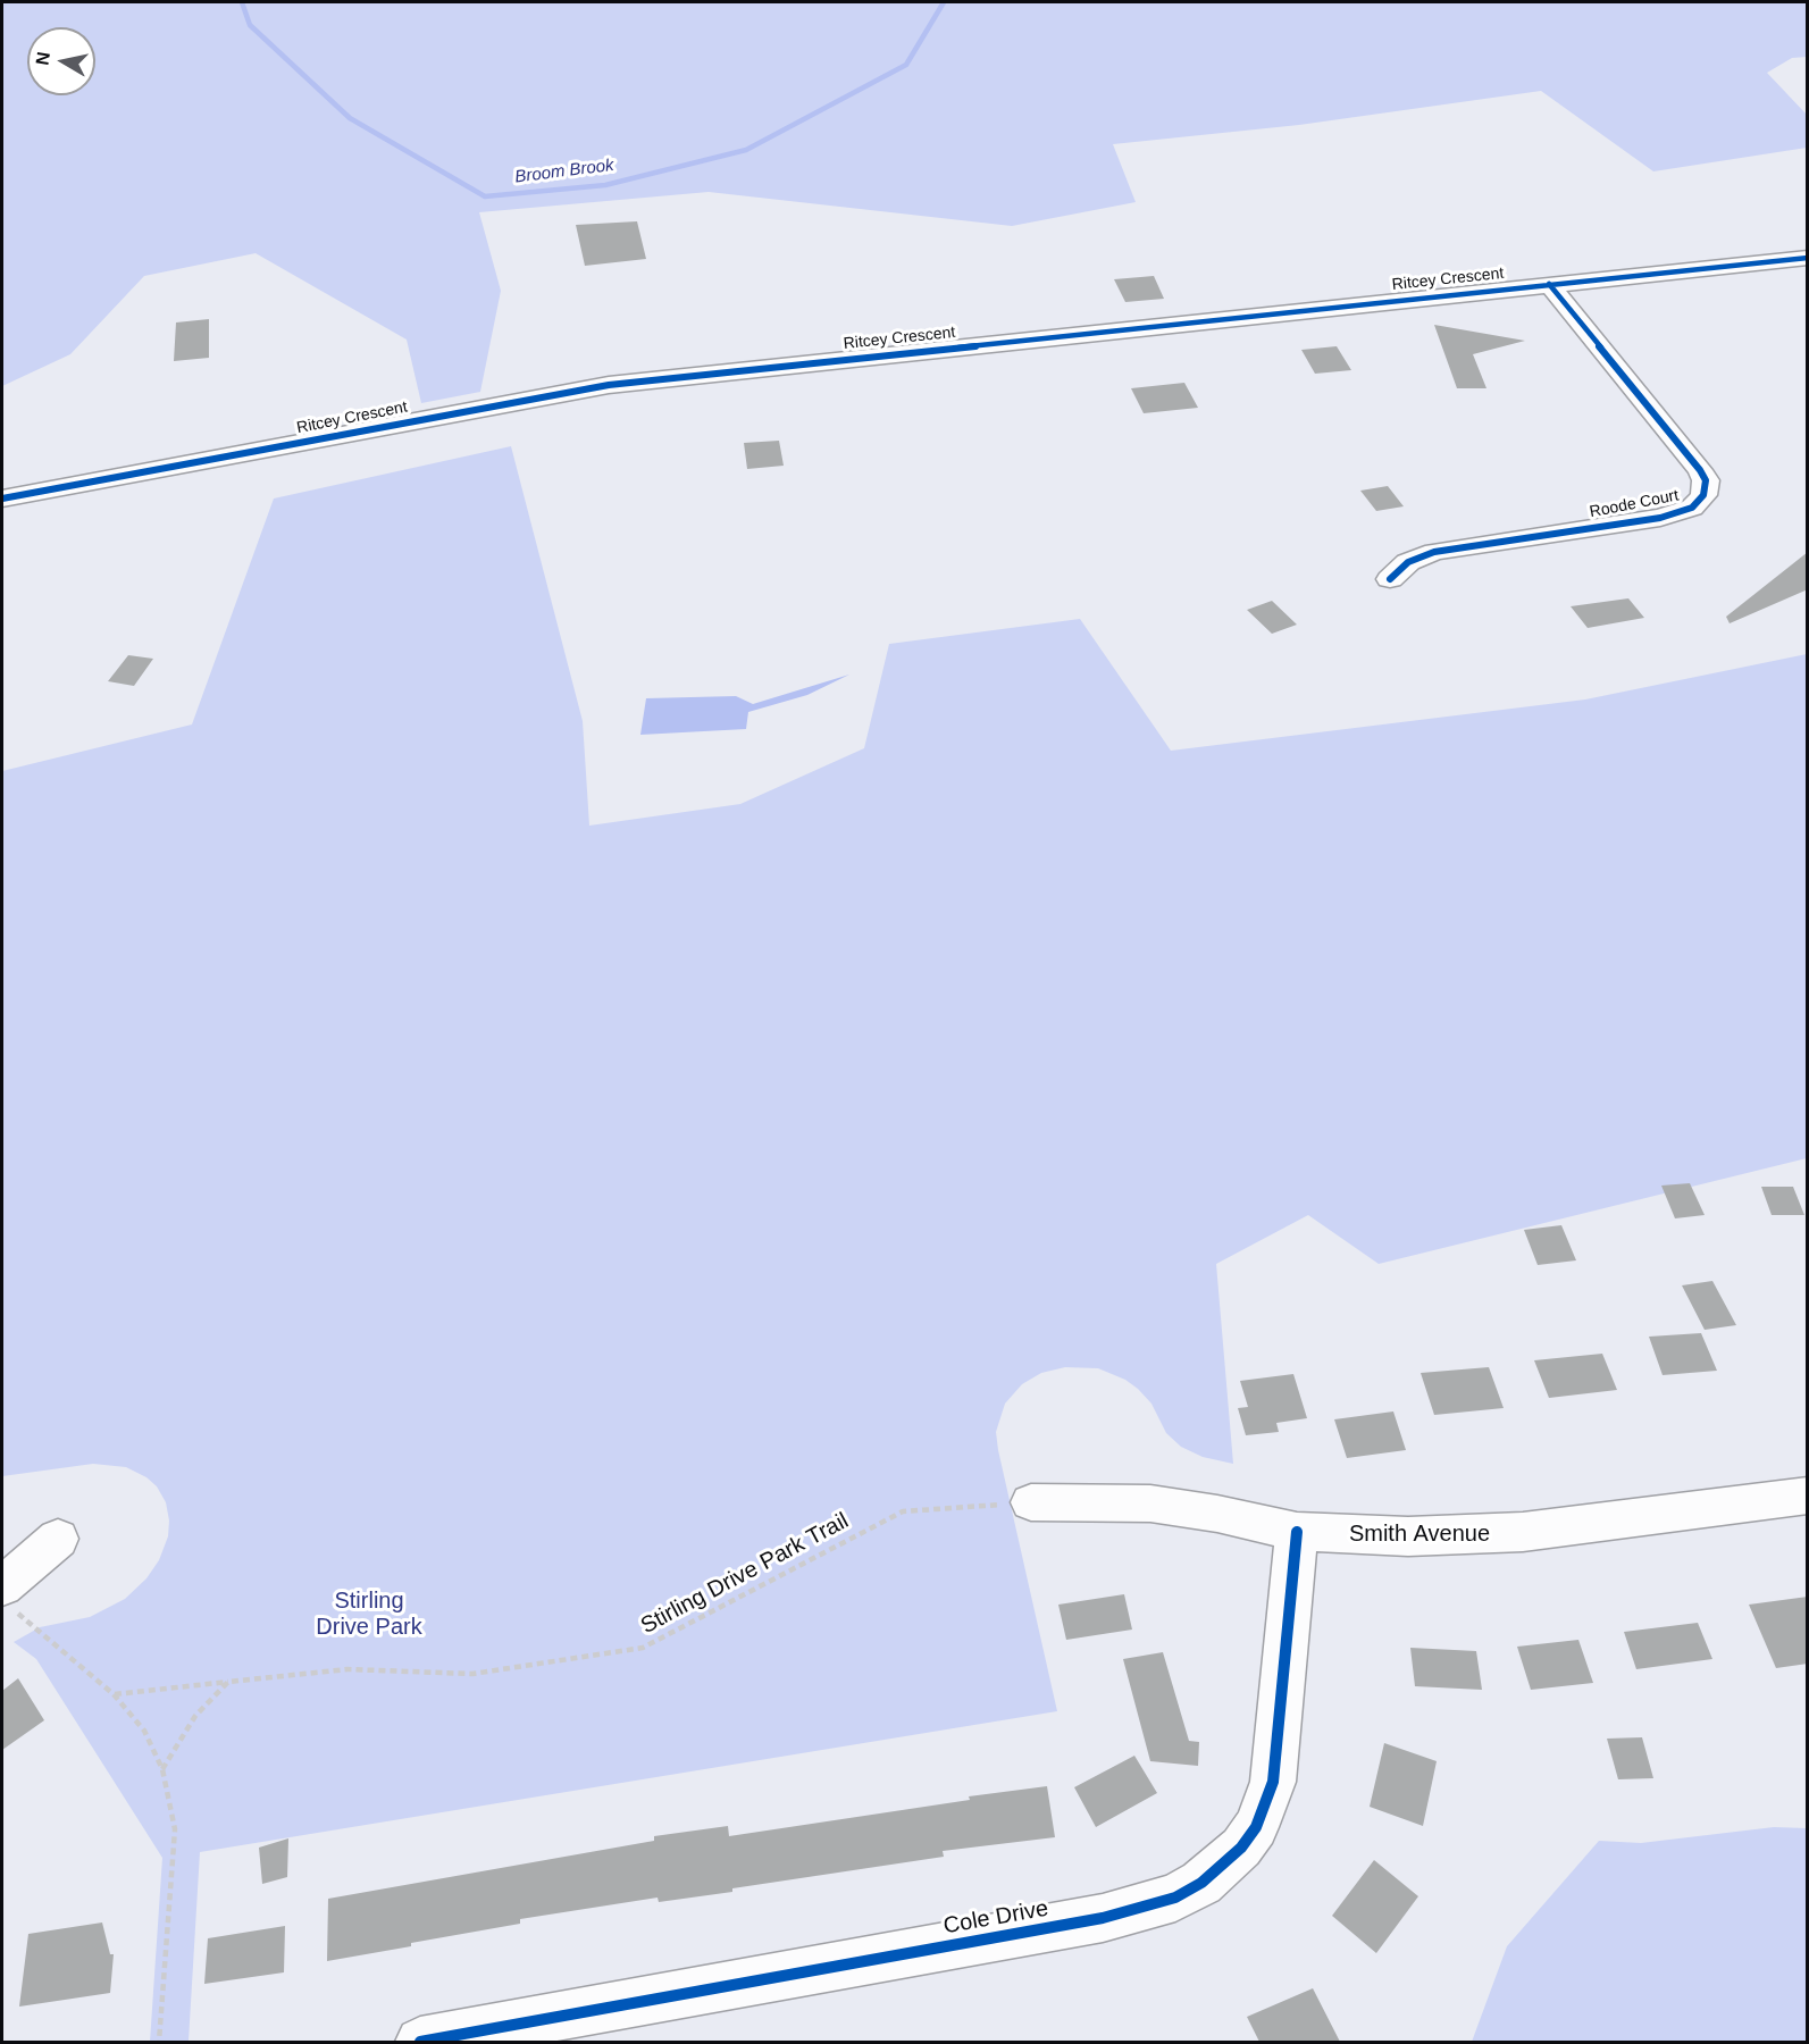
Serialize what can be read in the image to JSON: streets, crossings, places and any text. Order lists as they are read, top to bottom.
{
  "streets": {
    "street": [
      "Ritcey Crescent",
      "Roode Court",
      "Smith Avenue",
      "Cole Drive"
    ],
    "path": ["Stirling Drive Park Trail"]
  },
  "crossings": [
    ["Ritcey Crescent", "Roode Court"],
    ["Smith Avenue", "Stirling Drive Park Trail"],
    ["Smith Avenue", "Cole Drive"]
  ],
  "water": ["Broom Brook"],
  "parks": ["Stirling Drive Park"],
  "north": "left"
}
